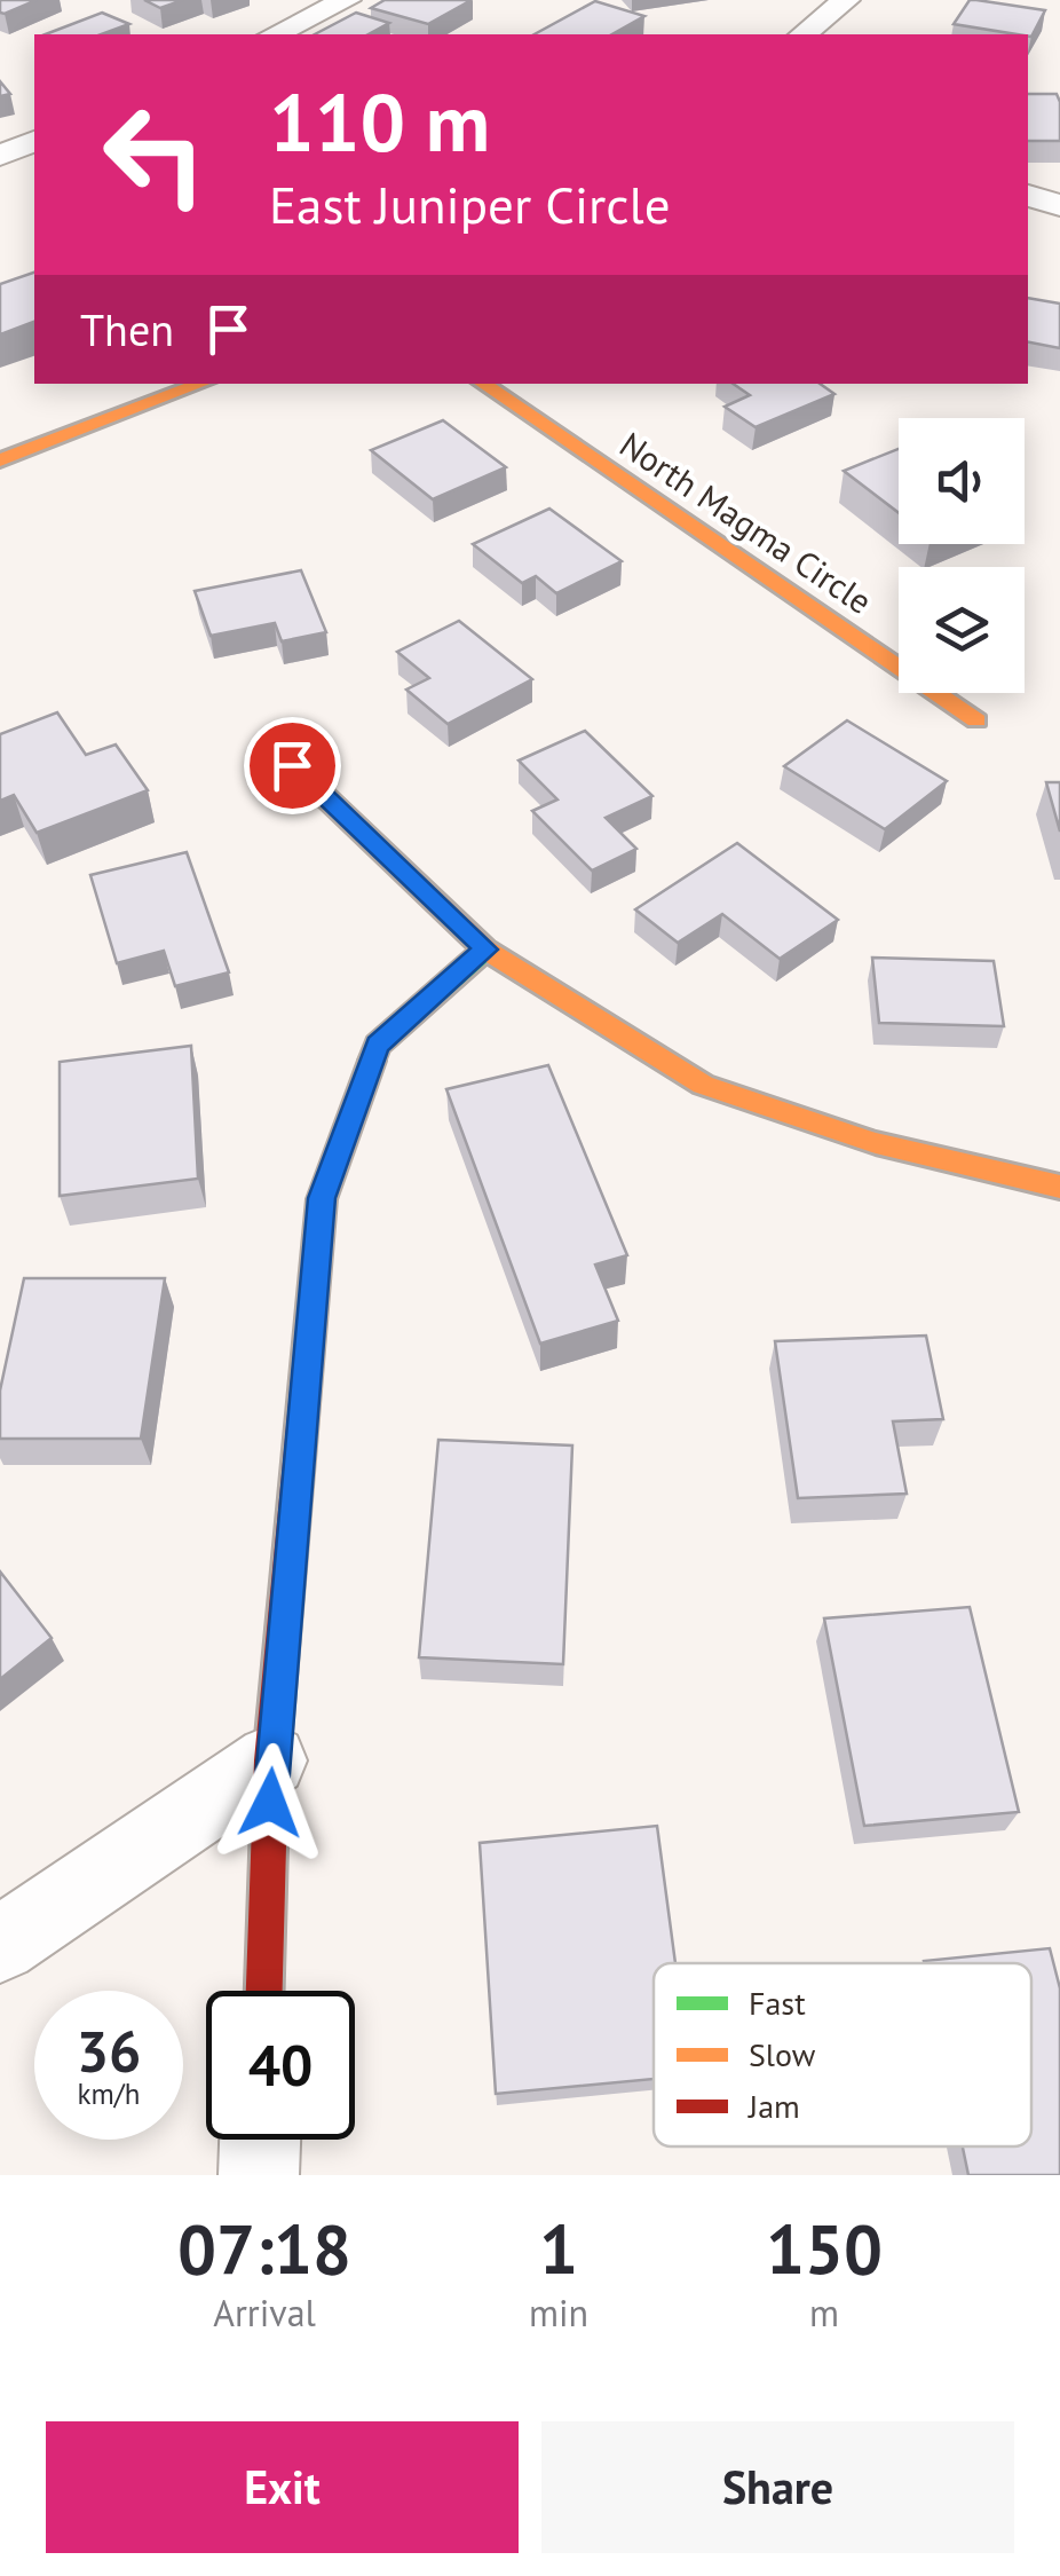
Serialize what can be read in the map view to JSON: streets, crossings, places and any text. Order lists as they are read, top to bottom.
{
  "streets": {
    "street": ["North Magma Circle"]
  },
  "legend": ["Fast", "Slow", "Jam"],
  "page": {
    "turn": ["110 m", "East Juniper Circle"],
    "then": "Then",
    "speed": "36 km/h",
    "limit": "40",
    "eta": [
      "07:18",
      "Arrival",
      "1",
      "min",
      "150",
      "m"
    ],
    "buttons": ["Exit", "Share"]
  }
}
